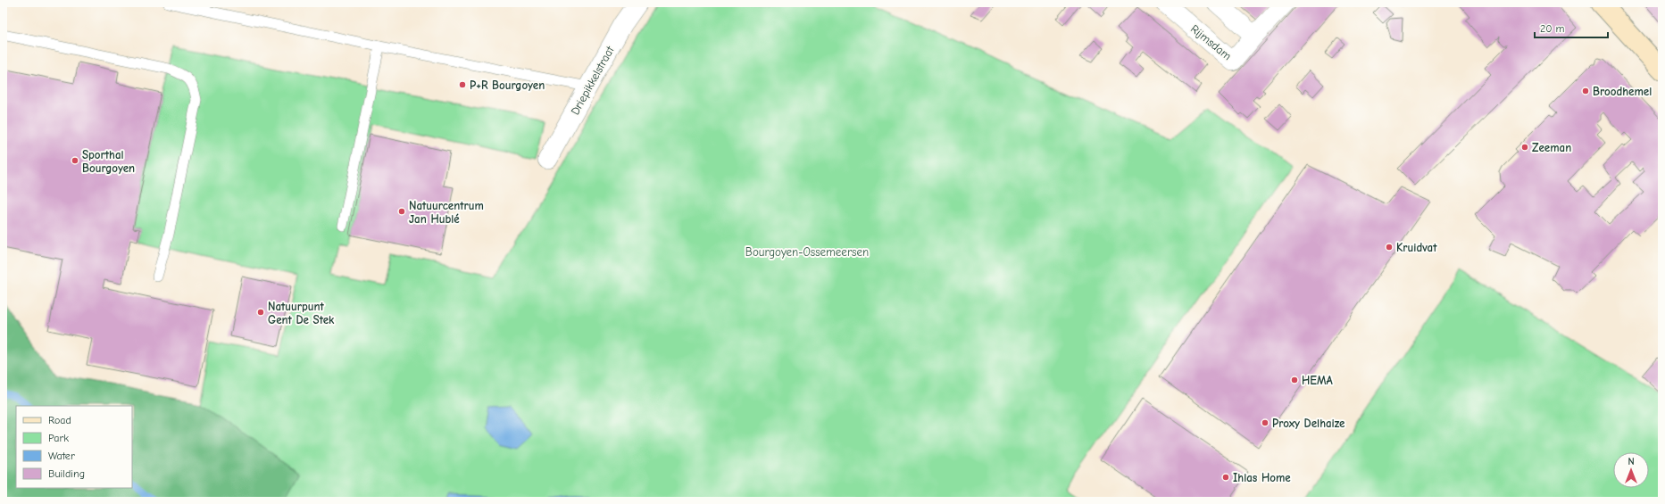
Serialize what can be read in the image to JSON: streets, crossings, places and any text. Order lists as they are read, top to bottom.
{
  "streets": {
    "street": ["Rijmsdam", "Driepikkelstraat"]
  },
  "parks": ["Bourgoyen-Ossemeersen"],
  "places": [
    "P+R Bourgoyen",
    "Broodhemel",
    "Zeeman",
    "Sporthal Bourgoyen",
    "Natuurcentrum Jan Hublé",
    "Kruidvat",
    "Natuurpunt Gent De Stek",
    "HEMA",
    "Proxy Delhaize",
    "Ihlas Home"
  ],
  "legend": [
    "Road",
    "Park",
    "Water",
    "Building"
  ],
  "scale_bar": "20 m",
  "north": "top"
}
